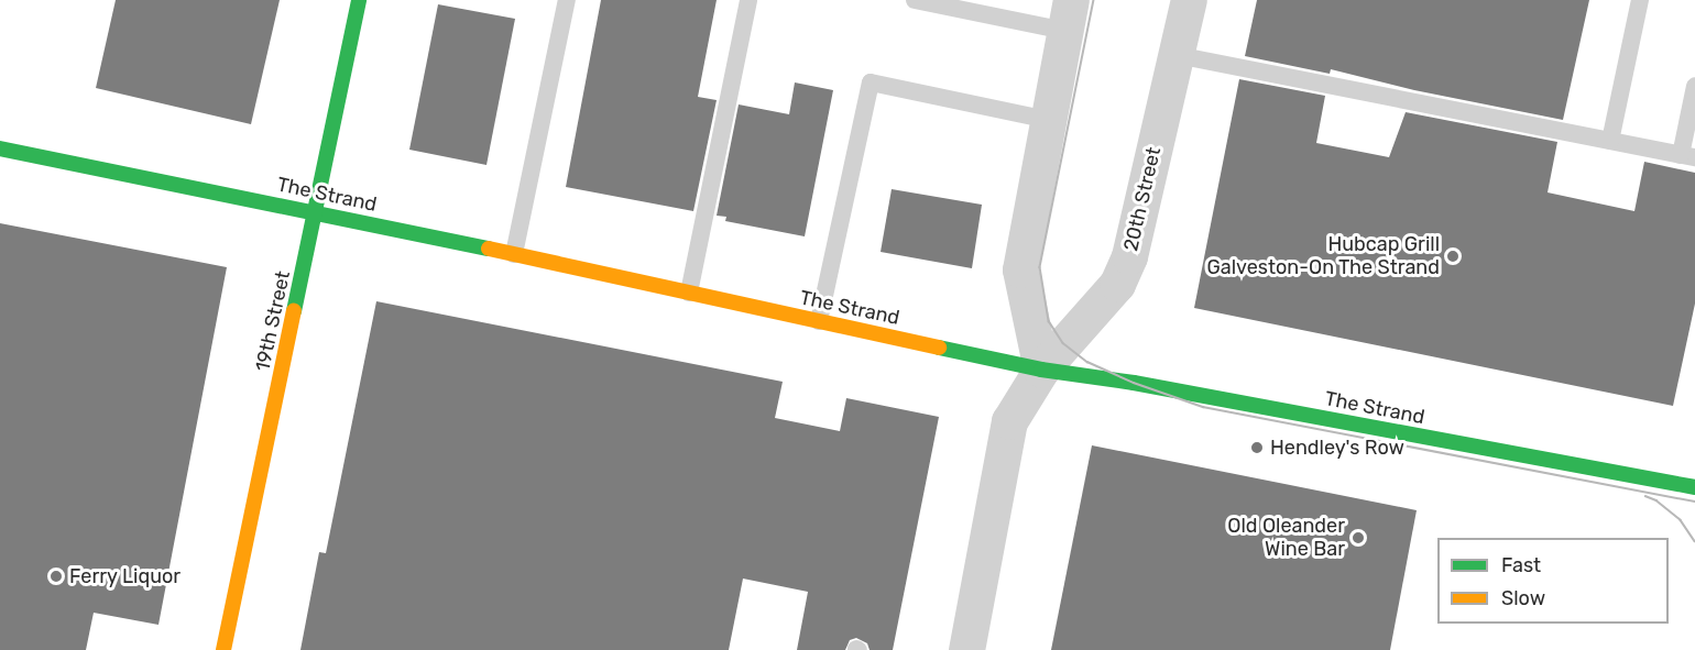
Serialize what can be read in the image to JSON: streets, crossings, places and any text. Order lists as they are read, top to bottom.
{
  "streets": {
    "street": ["The Strand", "20th Street", "19th Street"]
  },
  "crossings": [
    ["The Strand", "20th Street"],
    ["The Strand", "19th Street"]
  ],
  "places": [
    "Hubcap Grill Galveston-On The Strand",
    "Hendley's Row",
    "Old Oleander Wine Bar",
    "Ferry Liquor"
  ],
  "legend": ["Fast", "Slow"]
}
